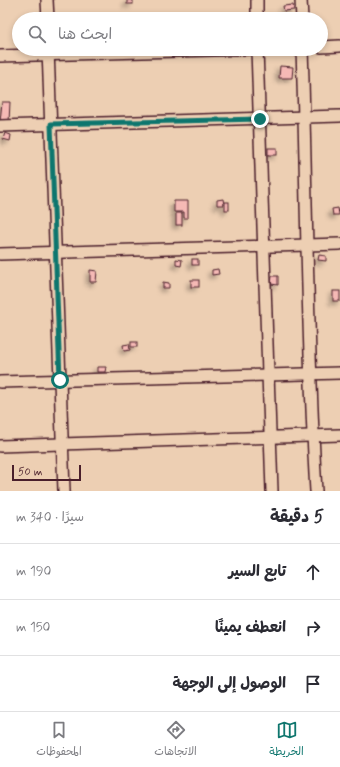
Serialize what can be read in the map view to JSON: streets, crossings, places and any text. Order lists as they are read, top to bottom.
{
  "scale_bar": "50 m",
  "page": {
    "search": "ابحث هنا",
    "scale": "50 m",
    "heading": ["5 دقيقة", "سيرًا · 340 m"],
    "list": [
      ["تابع السير", "190 m"],
      ["انعطف يمينًا", "150 m"],
      "الوصول إلى الوجهة"
    ],
    "nav": ["الخريطة", "الاتجاهات", "المحفوظات"]
  }
}
